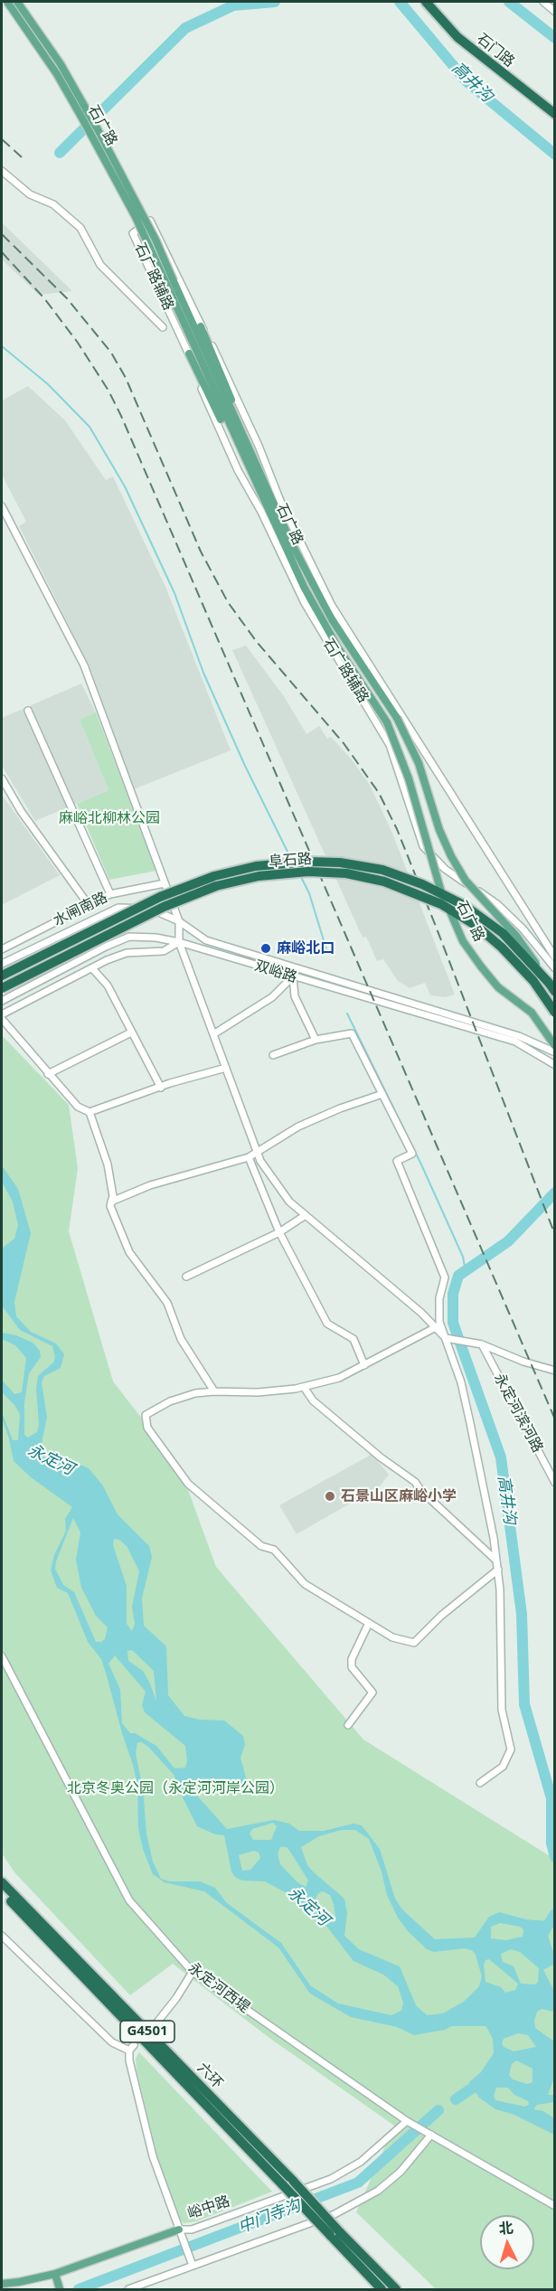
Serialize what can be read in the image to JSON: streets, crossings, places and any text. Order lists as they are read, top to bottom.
{
  "streets": {
    "highway": [
      "石门路",
      "阜石路",
      "G4501",
      "六环"
    ],
    "main road": ["石广路", "峪中路"],
    "street": [
      "石广路辅路",
      "水闸南路",
      "双峪路",
      "永定河滨河路",
      "永定河西堤"
    ]
  },
  "crossings": [
    ["石广路", "阜石路"],
    ["永定河西堤", "峪中路"]
  ],
  "water": ["高井沟", "永定河", "中门寺沟"],
  "parks": ["麻峪北柳林公园", "北京冬奥公园（永定河河岸公园）"],
  "places": ["麻峪北口", "石景山区麻峪小学"],
  "north": "top"
}
